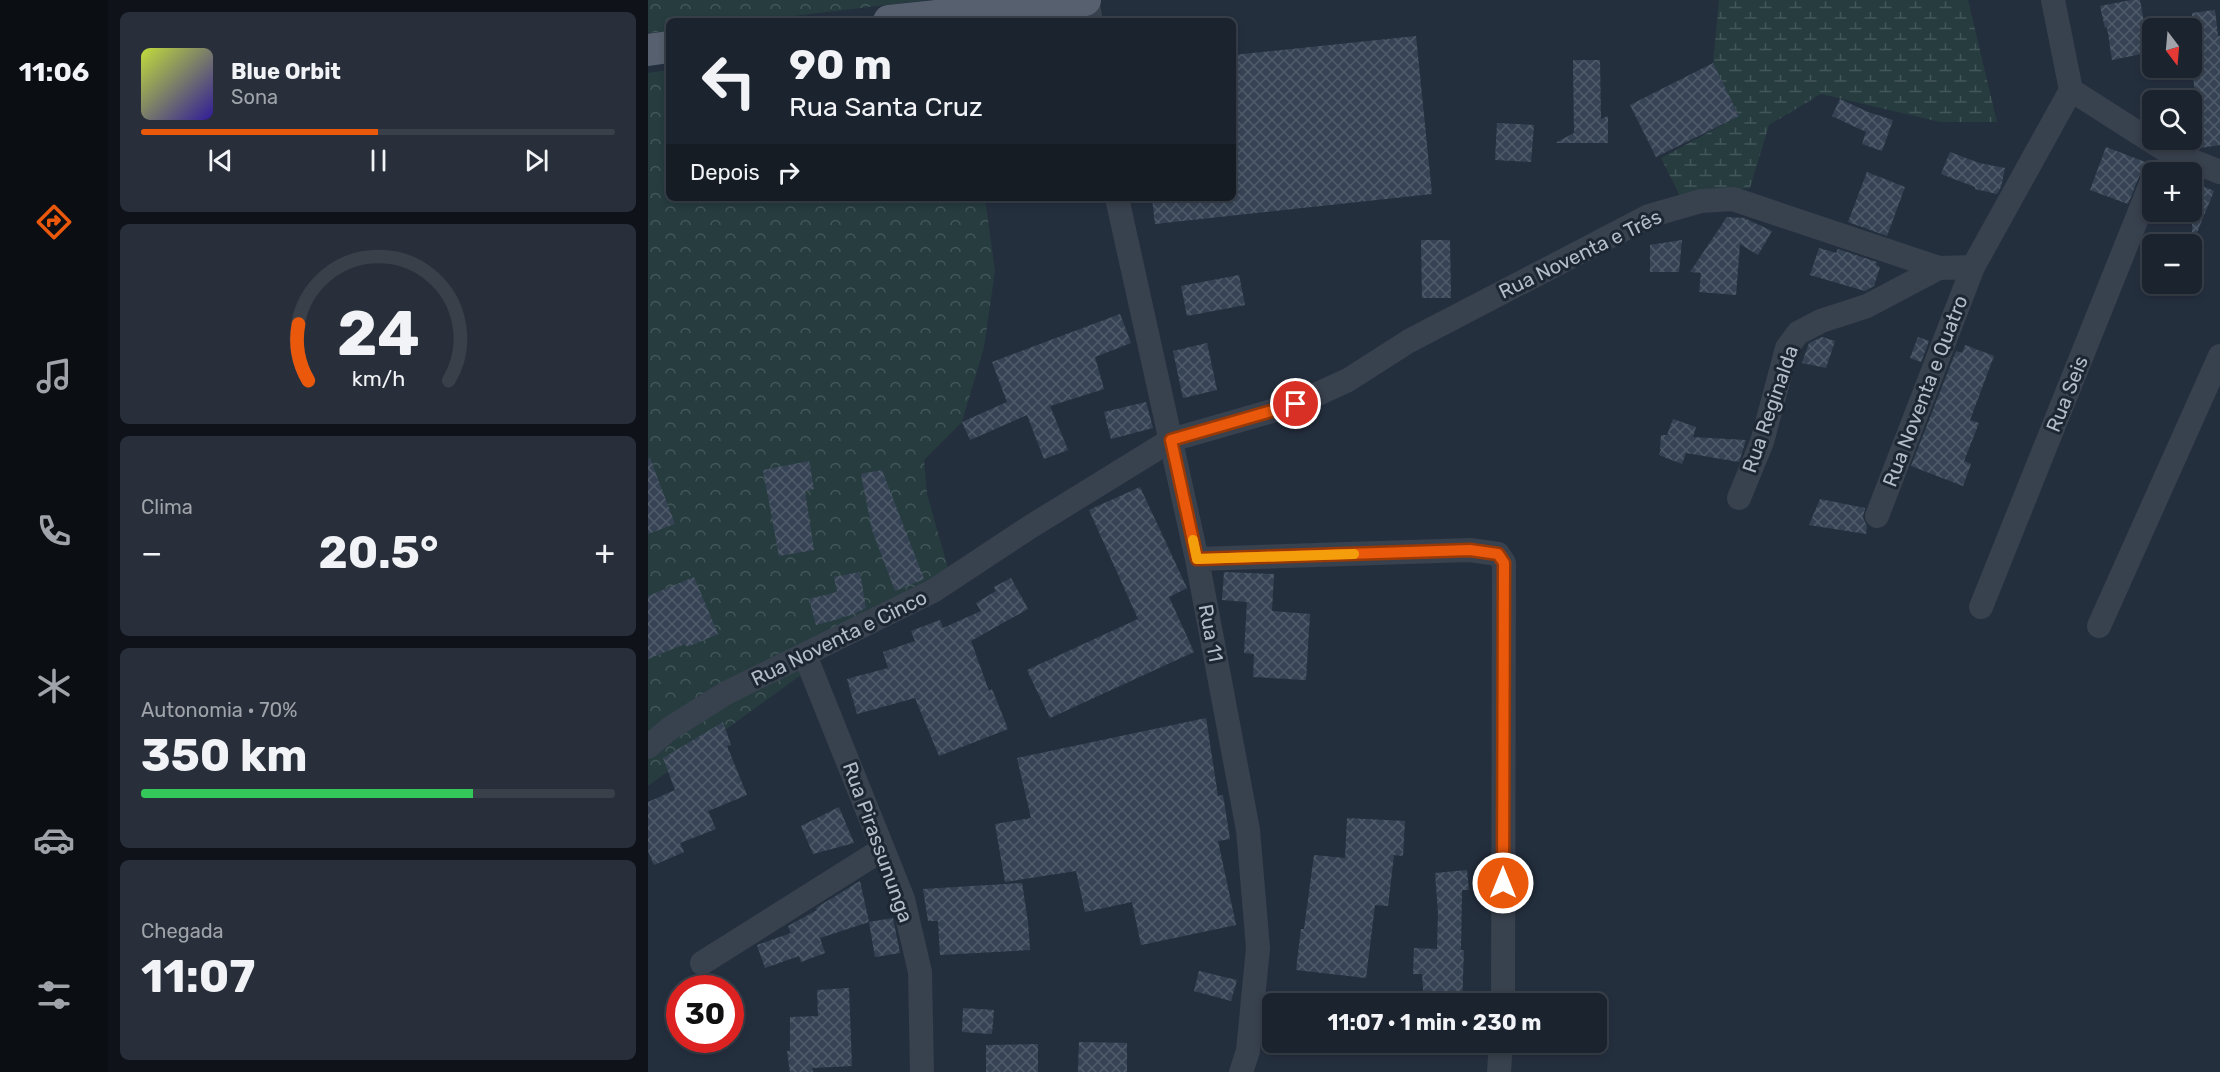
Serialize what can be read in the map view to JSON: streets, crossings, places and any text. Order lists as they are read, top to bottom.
{
  "streets": {
    "street": [
      "Rua Noventa e Três",
      "Rua Noventa e Quatro",
      "Rua Seis",
      "Rua Reginalda",
      "Rua 11",
      "Rua Noventa e Cinco",
      "Rua Pirassununga"
    ]
  },
  "crossings": [
    ["Rua Noventa e Três", "Rua Noventa e Quatro"],
    ["Rua Noventa e Três", "Rua Reginalda"],
    ["Rua Noventa e Três", "Rua 11"],
    ["Rua Noventa e Três", "Rua Noventa e Cinco"],
    ["Rua Noventa e Cinco", "Rua Pirassununga"]
  ],
  "north": "bottom",
  "page": {
    "tabs": "11:06",
    "map_buttons": ["+", "−"],
    "turn": ["90 m", "Rua Santa Cruz"],
    "song": ["Blue Orbit", "Sona"],
    "then": "Depois",
    "tile": [
      "Clima",
      ["Autonomia · 70%", "350 km"],
      ["Chegada", "11:07"]
    ],
    "heat": ["−", "20.5°", "+"],
    "limit": "30",
    "trip": "11:07 · 1 min · 230 m",
    "gauge": ["24", "km/h"]
  }
}
